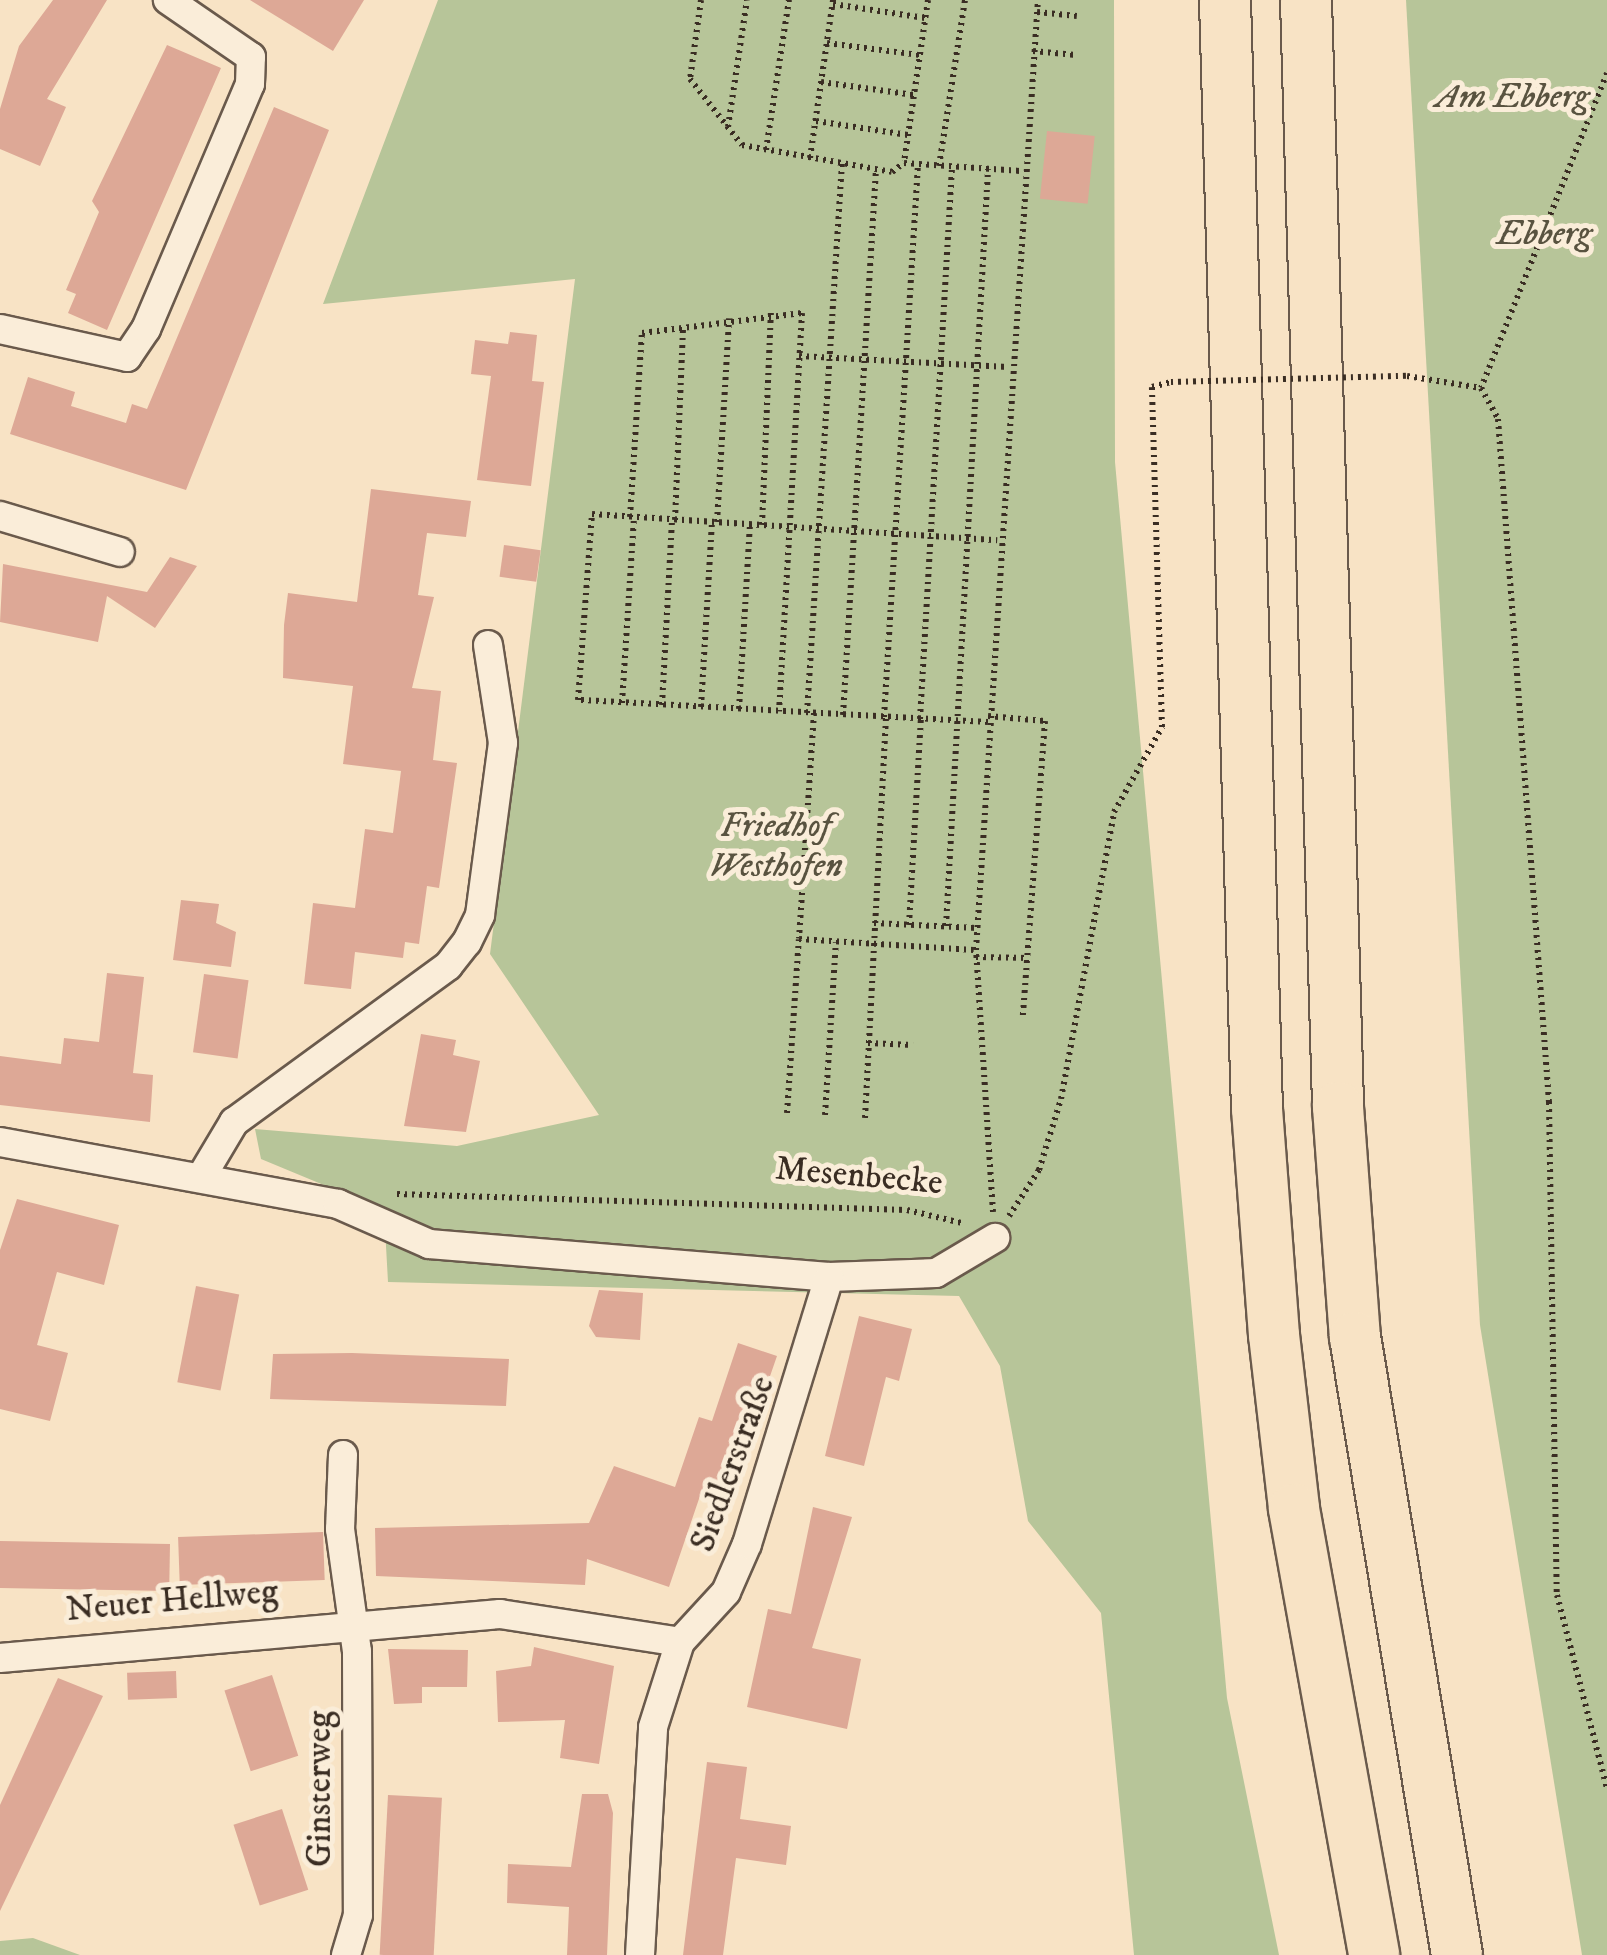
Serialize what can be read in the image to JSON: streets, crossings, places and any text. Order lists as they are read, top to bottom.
{
  "streets": {
    "street": ["Siedlerstraße", "Neuer Hellweg", "Ginsterweg"],
    "path": ["Mesenbecke"]
  },
  "crossings": [
    ["Siedlerstraße", "Neuer Hellweg"],
    ["Neuer Hellweg", "Ginsterweg"]
  ],
  "parks": ["Am Ebberg", "Ebberg", "Friedhof Westhofen"]
}
